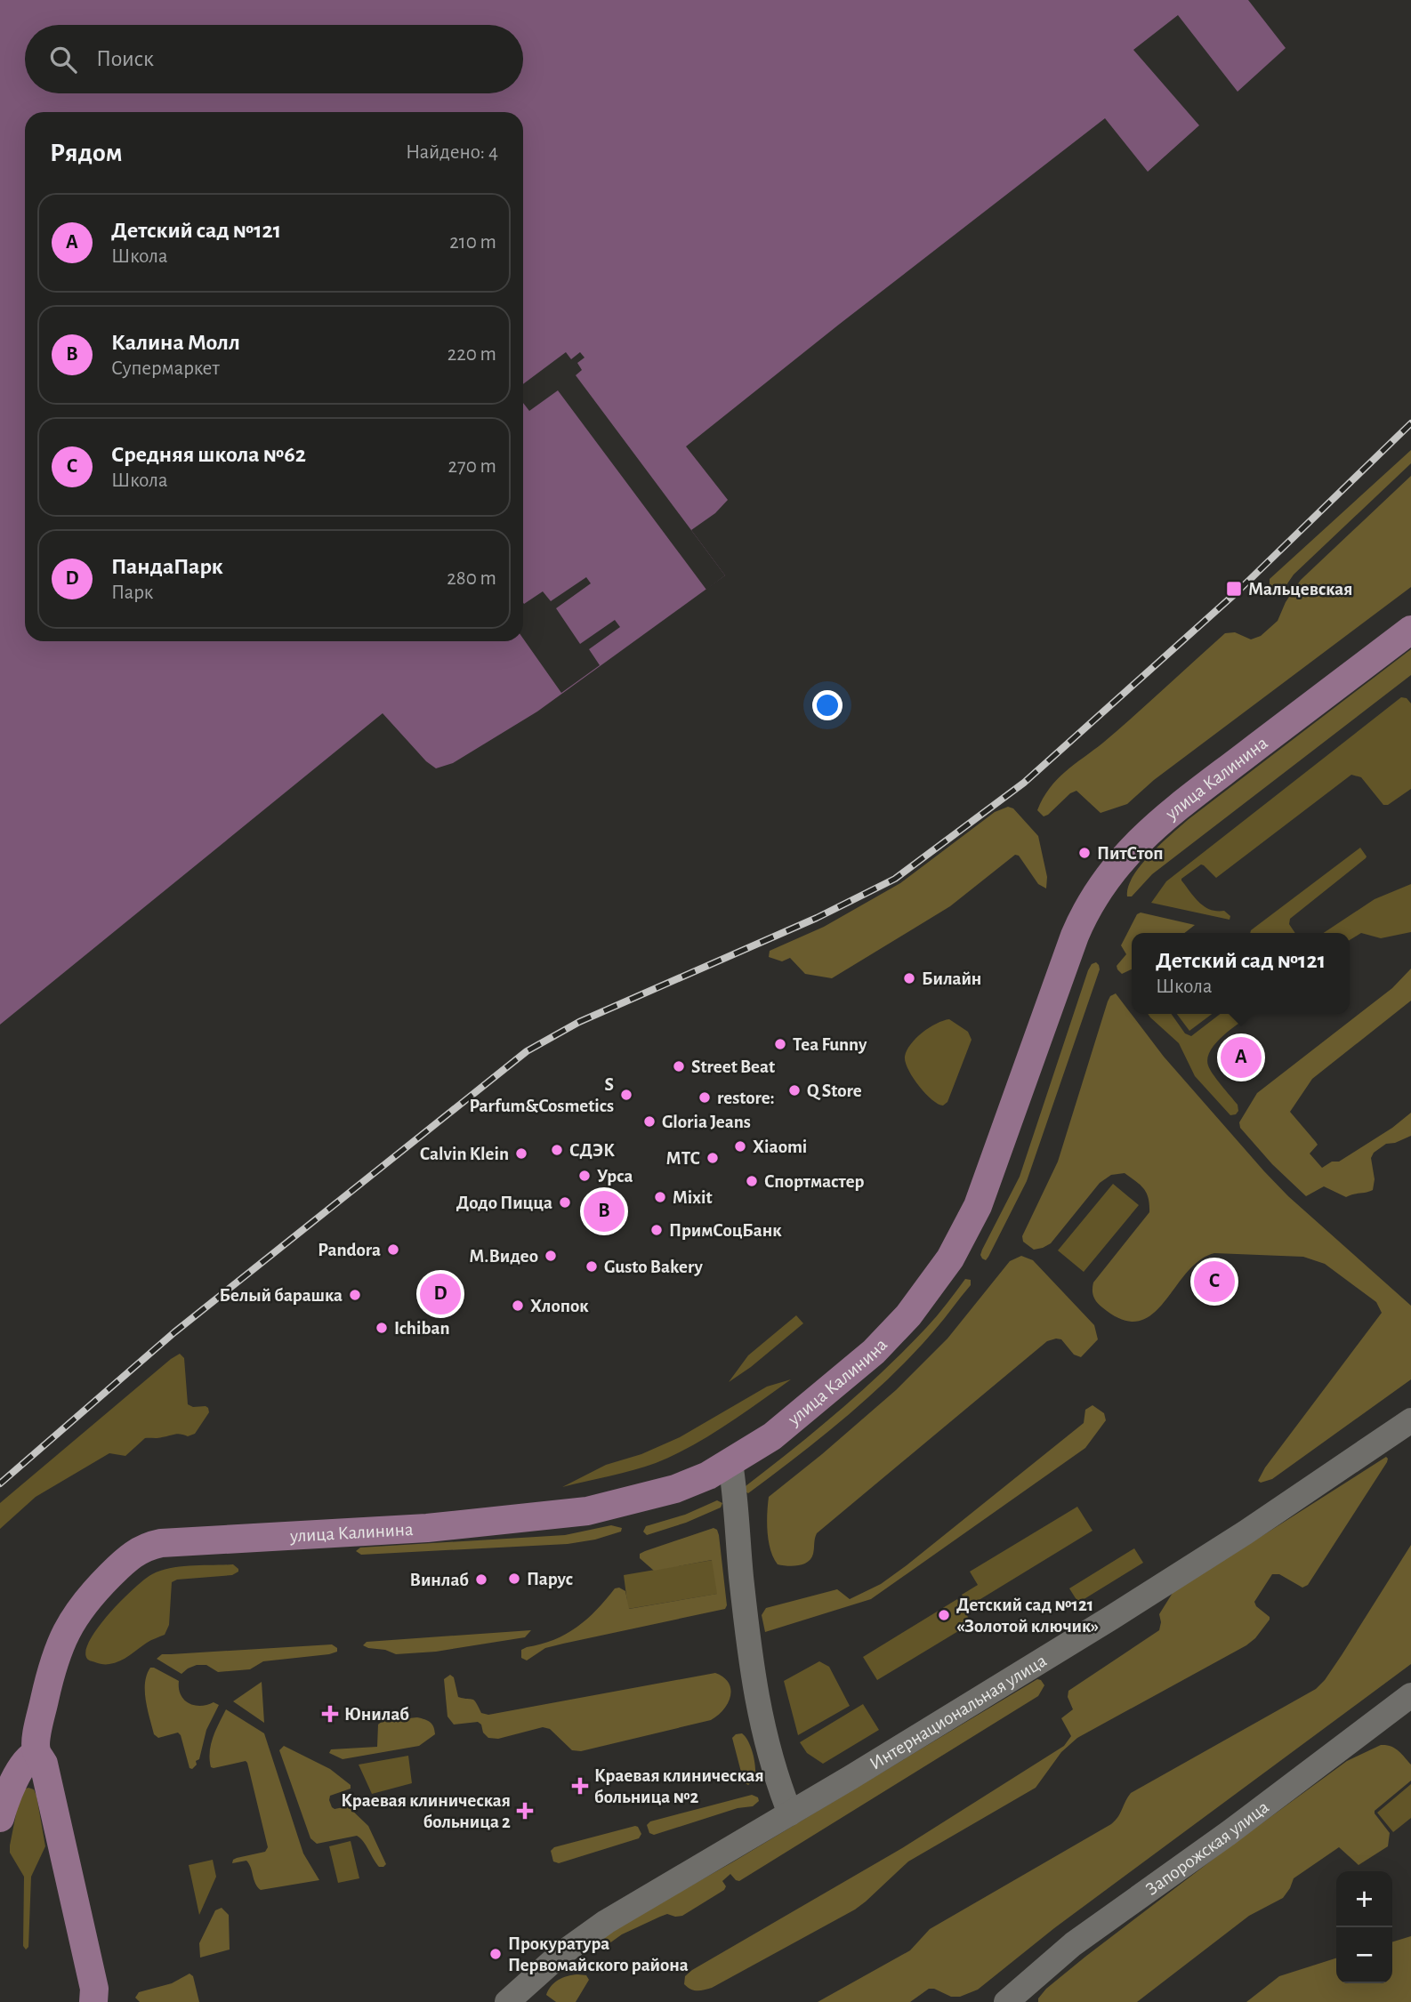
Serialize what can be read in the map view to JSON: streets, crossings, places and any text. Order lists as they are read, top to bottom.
{
  "streets": {
    "main road": ["улица Калинина", "Интернациональная улица", "Запорожская улица"]
  },
  "places": {
    "transit": ["Мальцевская"],
    "other": [
      "ПитСтоп",
      "Билайн",
      "Tea Funny",
      "Street Beat",
      "Q Store",
      "S Parfum&Cosmetics",
      "restore:",
      "Gloria Jeans",
      "Xiaomi",
      "СДЭК",
      "Calvin Klein",
      "МТС",
      "Урса",
      "Спортмастер",
      "Mixit",
      "Додо Пицца",
      "ПримСоцБанк",
      "Pandora",
      "М.Видео",
      "Gusto Bakery",
      "Белый барашка",
      "Хлопок",
      "Ichiban",
      "Парус",
      "Винлаб",
      "Детский сад №121 «Золотой ключик»",
      "Прокуратура Первомайского района"
    ],
    "health": ["Юнилаб", "Краевая клиническая больница №2", "Краевая клиническая больница 2"]
  },
  "page": {
    "search": "Поиск",
    "heading": ["Рядом", "Найдено: 4"],
    "list": [
      {
        "mark": "A",
        "name": "Детский сад №121",
        "note": "Школа",
        "value": "210 m"
      },
      {
        "mark": "B",
        "name": "Калина Молл",
        "note": "Супермаркет",
        "value": "220 m"
      },
      {
        "mark": "C",
        "name": "Средняя школа №62",
        "note": "Школа",
        "value": "270 m"
      },
      {
        "mark": "D",
        "name": "ПандаПарк",
        "note": "Парк",
        "value": "280 m"
      }
    ],
    "popup": ["Детский сад №121", "Школа"],
    "pins": [
      "A",
      "B",
      "C",
      "D"
    ],
    "map_buttons": ["+", "−"]
  }
}
